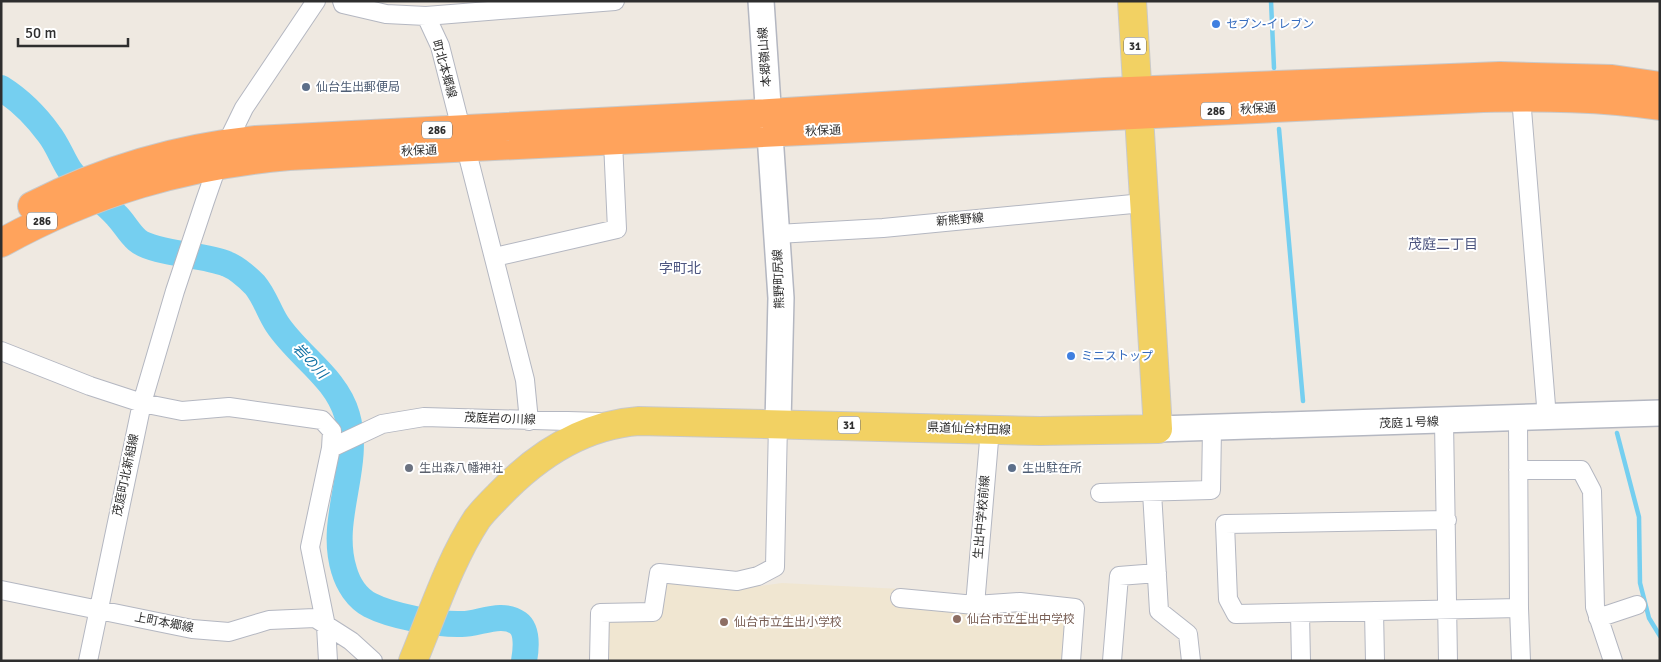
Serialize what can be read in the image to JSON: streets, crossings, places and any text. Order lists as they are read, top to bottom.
{
  "streets": {
    "highway": ["秋保通", "286"],
    "main road": ["31", "県道仙台村田線"],
    "street": [
      "本郷嶺山線",
      "町北本郷線",
      "新熊野線",
      "熊野町尻線",
      "茂庭岩の川線",
      "茂庭１号線",
      "茂庭町北新組線",
      "生出中学校前線",
      "上町本郷線"
    ]
  },
  "crossings": [
    ["31", "秋保通"],
    ["31", "新熊野線"],
    ["31", "茂庭１号線"],
    ["31", "県道仙台村田線"],
    ["本郷嶺山線", "秋保通"],
    ["本郷嶺山線", "熊野町尻線"],
    ["町北本郷線", "秋保通"],
    ["町北本郷線", "茂庭岩の川線"],
    ["秋保通", "熊野町尻線"],
    ["秋保通", "茂庭町北新組線"],
    ["新熊野線", "熊野町尻線"],
    ["熊野町尻線", "県道仙台村田線"],
    ["茂庭岩の川線", "県道仙台村田線"],
    ["茂庭１号線", "県道仙台村田線"],
    ["県道仙台村田線", "生出中学校前線"],
    ["茂庭町北新組線", "上町本郷線"]
  ],
  "districts": ["茂庭二丁目", "字町北"],
  "water": ["岩の川"],
  "places": [
    "セブン-イレブン",
    "仙台生出郵便局",
    "ミニストップ",
    "生出森八幡神社",
    "生出駐在所",
    "仙台市立生出中学校",
    "仙台市立生出小学校"
  ],
  "scale_bar": "50 m"
}
